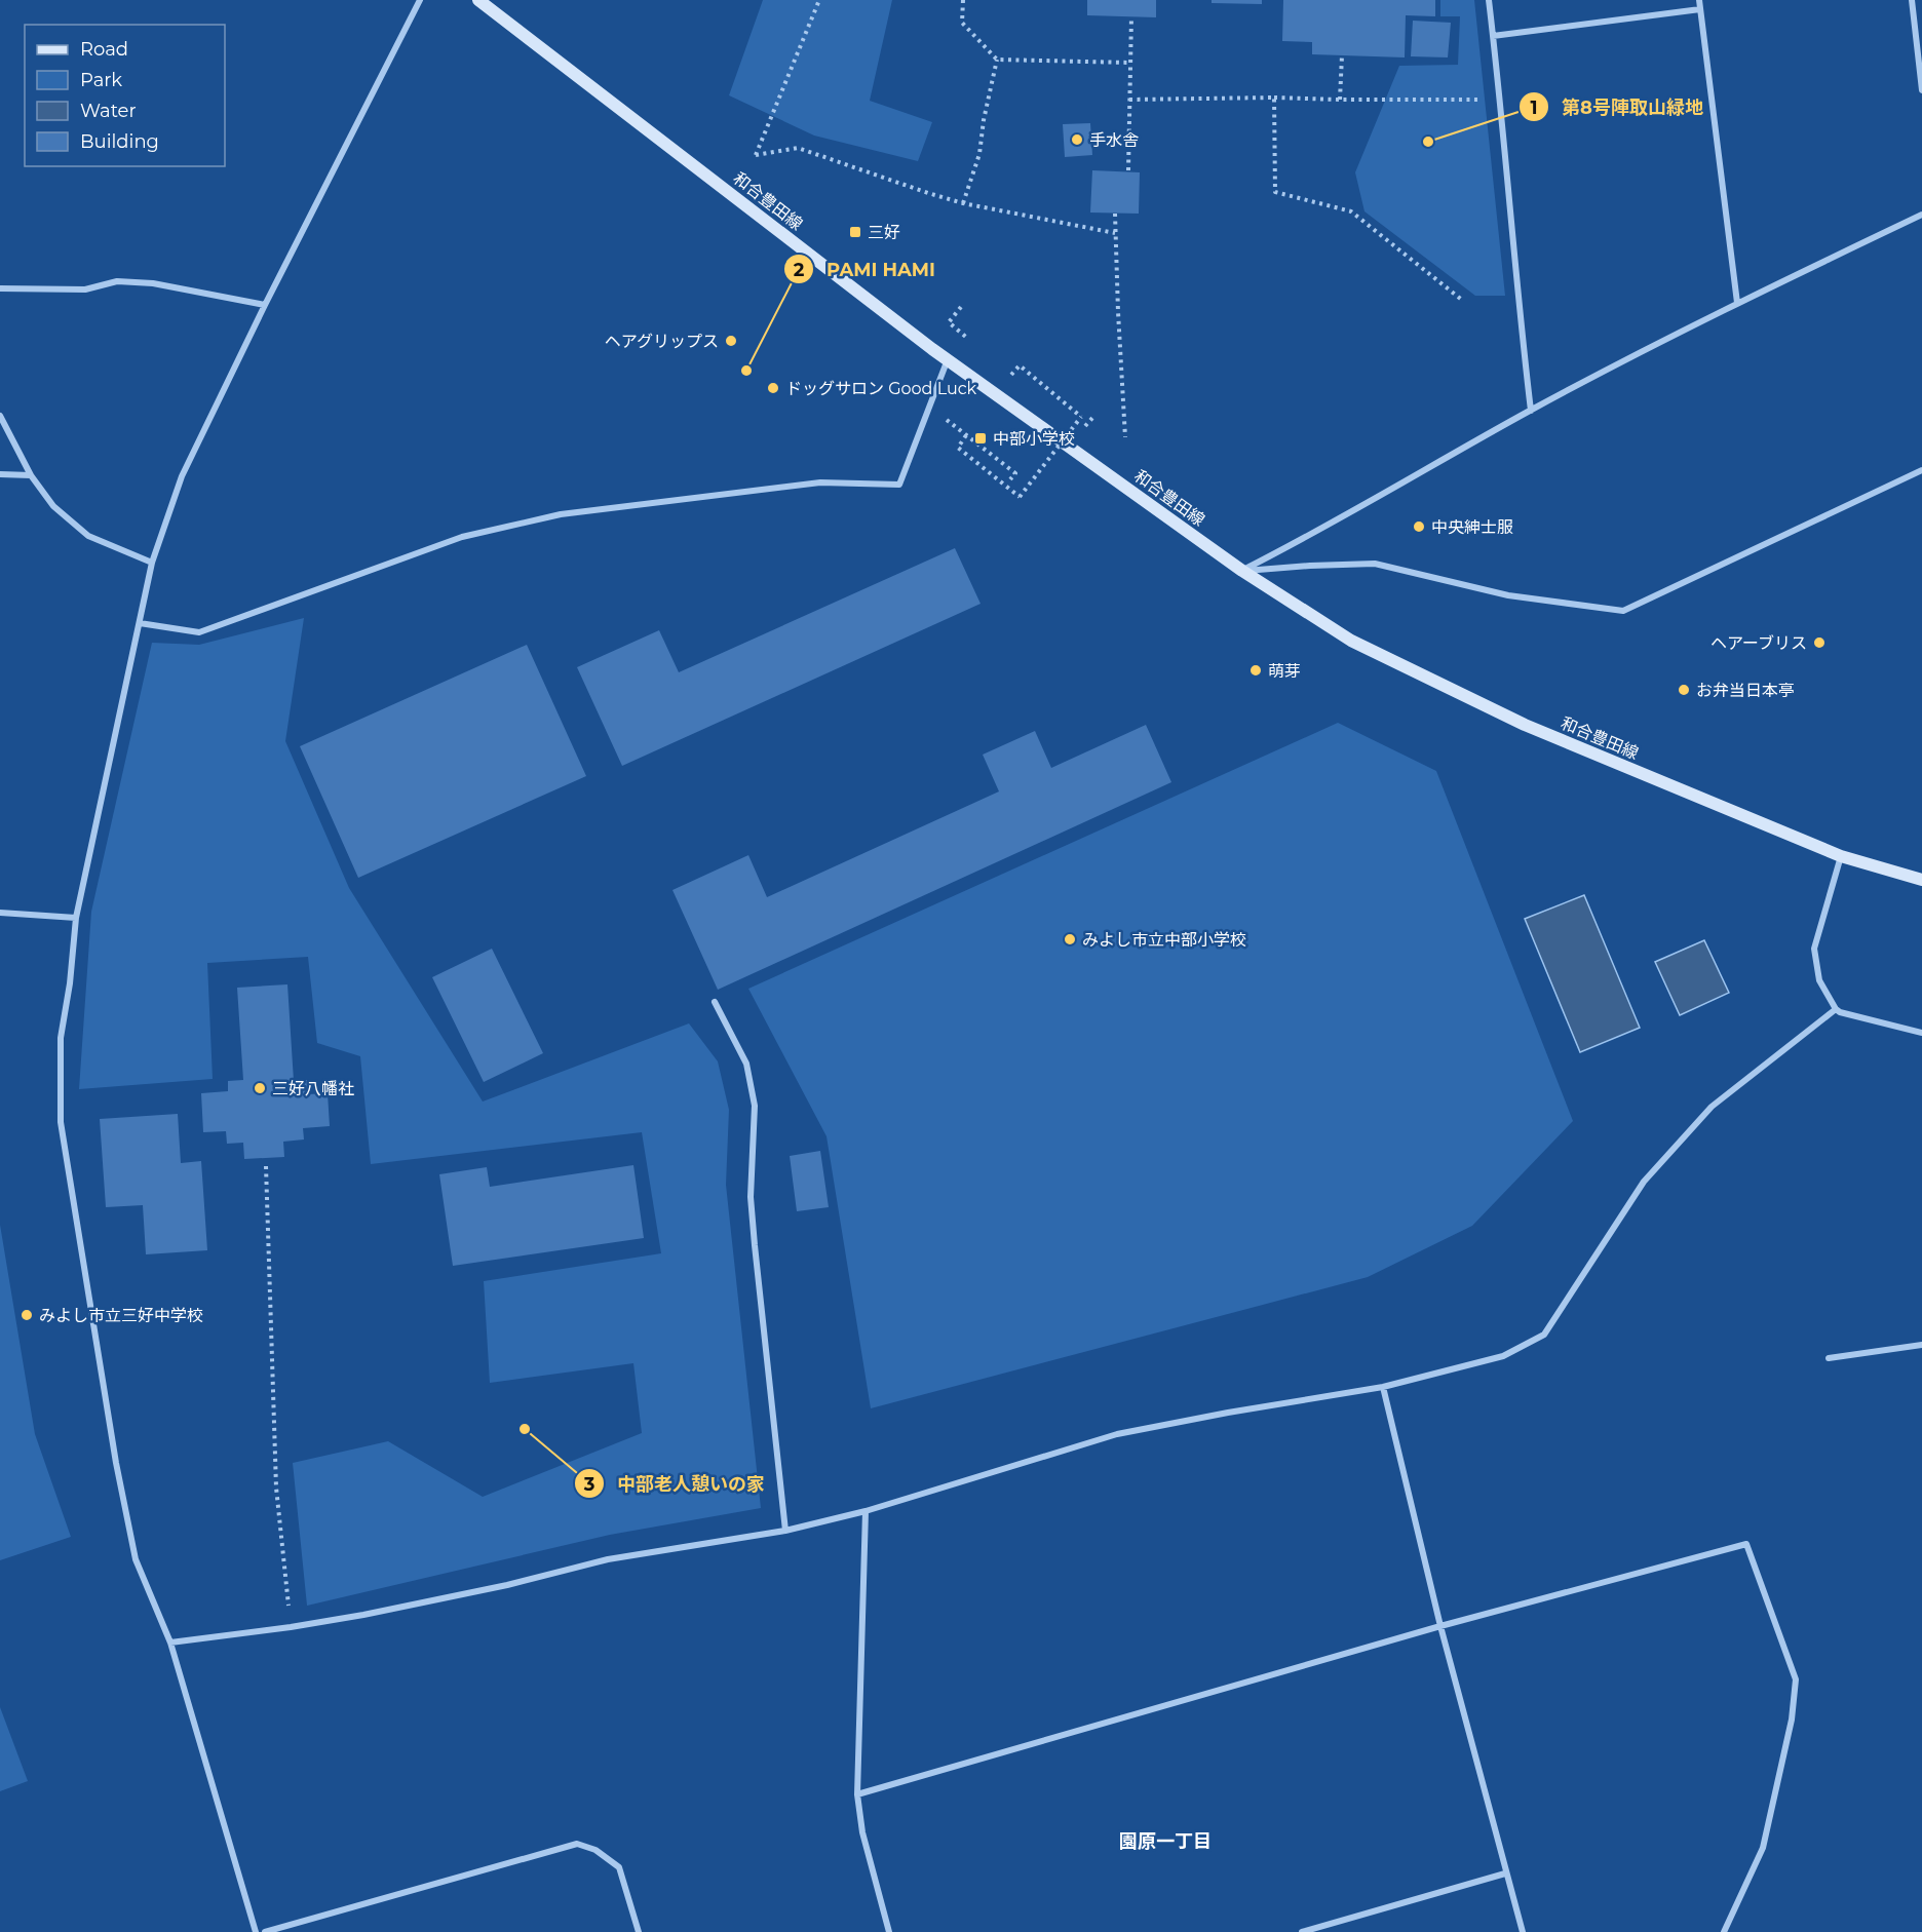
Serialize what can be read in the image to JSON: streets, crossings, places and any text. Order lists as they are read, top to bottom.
{
  "streets": {
    "main road": ["和合豊田線"]
  },
  "districts": ["園原一丁目"],
  "places": {
    "other": [
      "手水舎",
      "第8号陣取山緑地",
      "ヘアグリップス",
      "PAMI HAMI",
      "ドッグサロン Good Luck",
      "中央紳士服",
      "ヘアーブリス",
      "萌芽",
      "お弁当日本亭",
      "みよし市立中部小学校",
      "三好八幡社",
      "みよし市立三好中学校",
      "中部老人憩いの家"
    ],
    "transit": ["三好", "中部小学校"]
  },
  "legend": [
    "Road",
    "Park",
    "Water",
    "Building"
  ]
}
